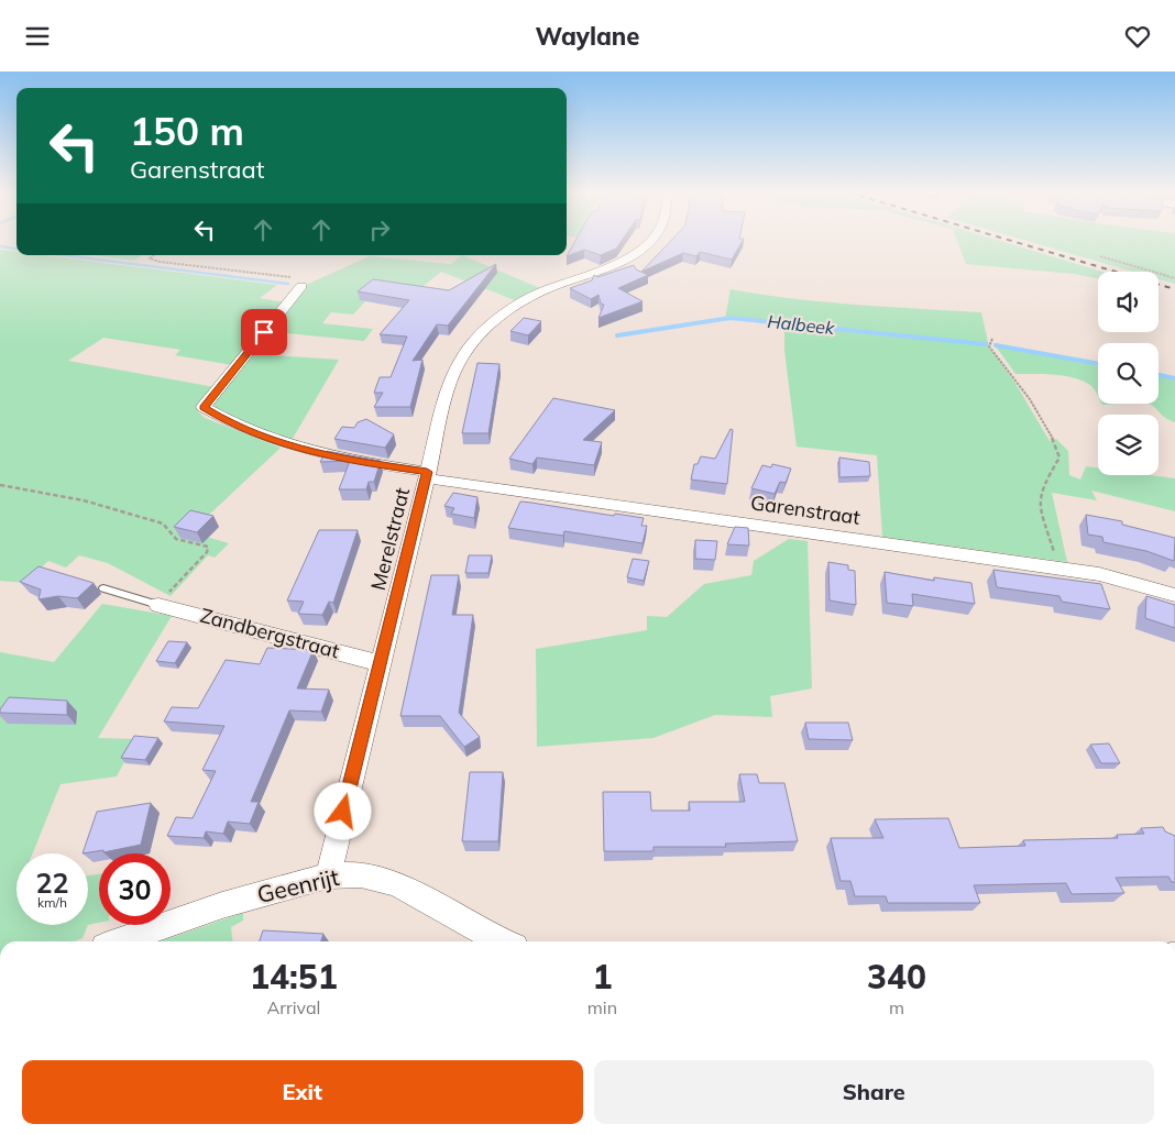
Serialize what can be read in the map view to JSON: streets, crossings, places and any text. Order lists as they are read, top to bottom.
{
  "streets": {
    "street": [
      "Garenstraat",
      "Merelstraat",
      "Zandbergstraat",
      "Geenrijt"
    ]
  },
  "crossings": [
    ["Garenstraat", "Merelstraat"],
    ["Merelstraat", "Zandbergstraat"],
    ["Merelstraat", "Geenrijt"]
  ],
  "water": ["Halbeek"],
  "page": {
    "header": "Waylane",
    "turn": ["150 m", "Garenstraat"],
    "speed": "22 km/h",
    "limit": "30",
    "eta": [
      "14:51",
      "Arrival",
      "1",
      "min",
      "340",
      "m"
    ],
    "buttons": ["Exit", "Share"]
  }
}
